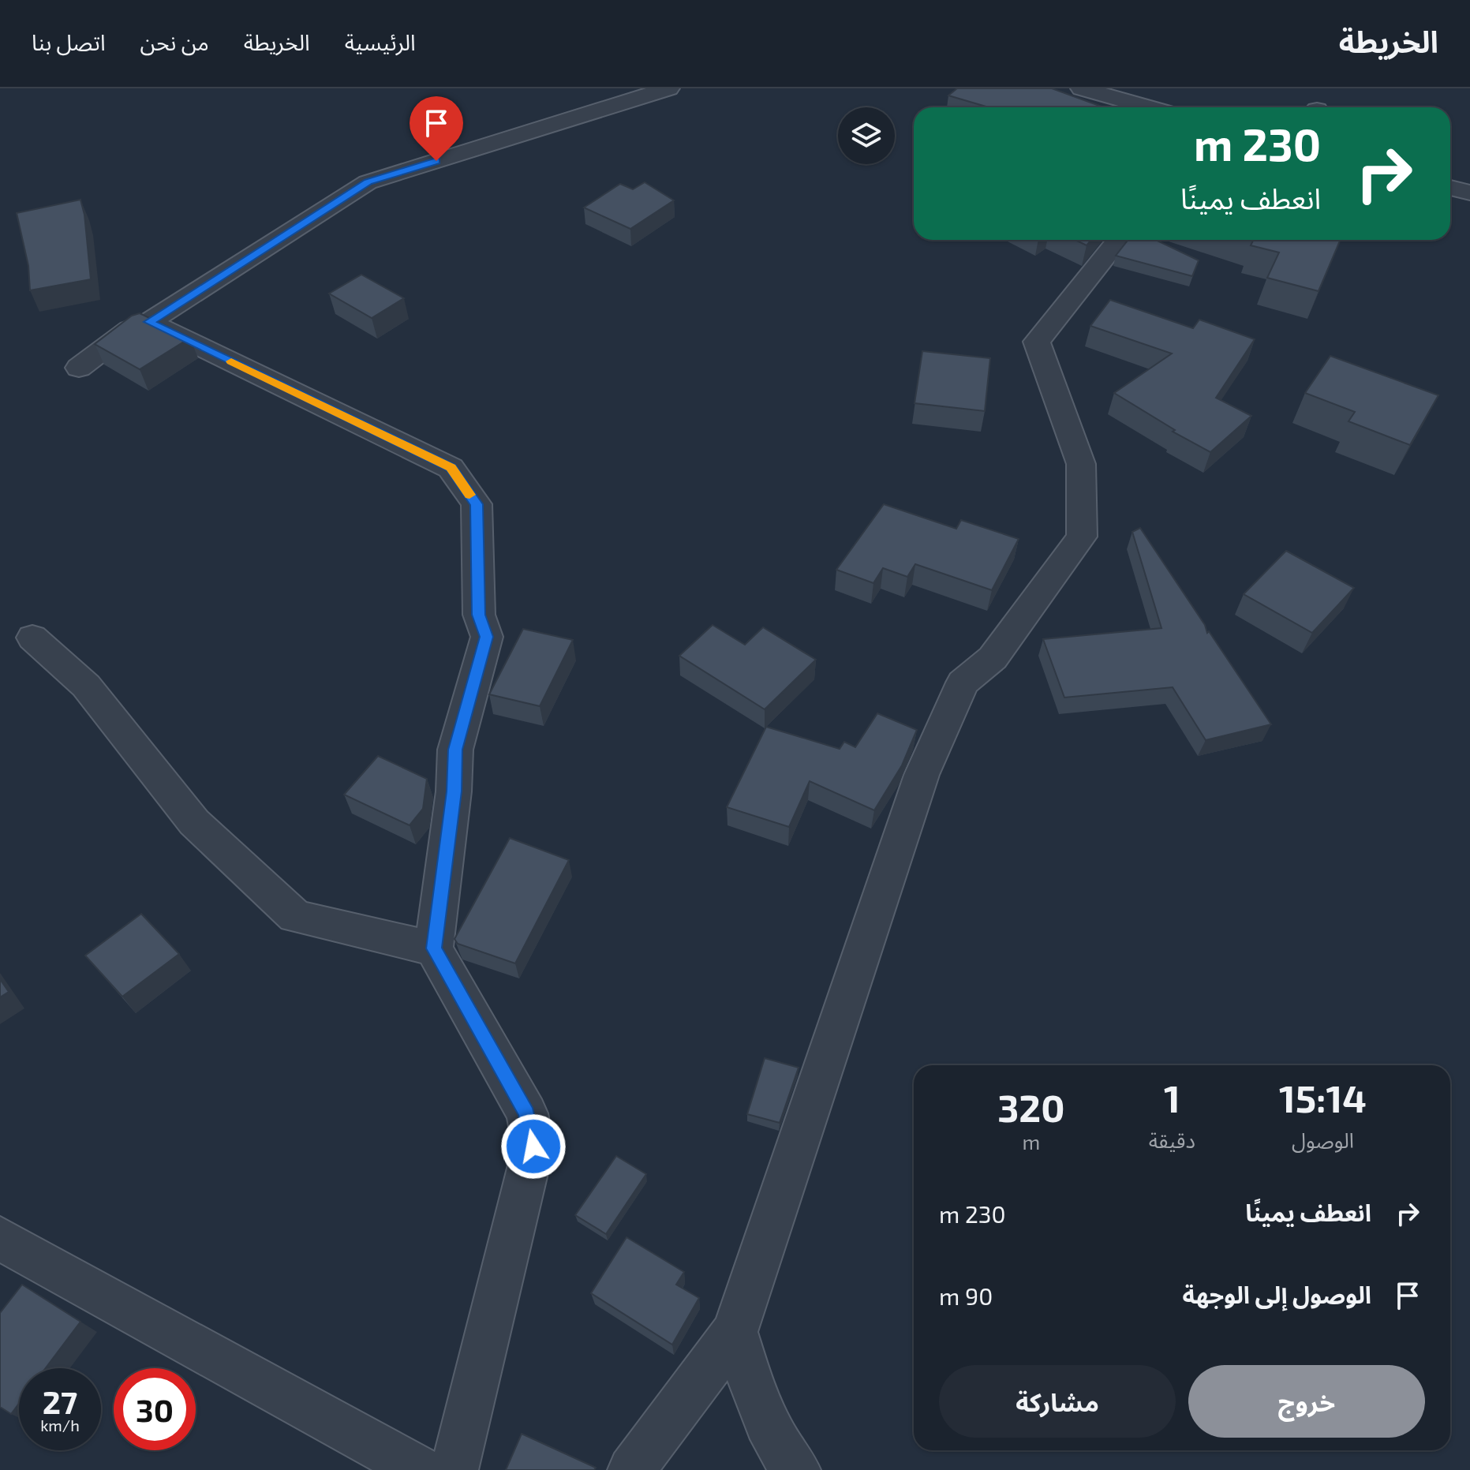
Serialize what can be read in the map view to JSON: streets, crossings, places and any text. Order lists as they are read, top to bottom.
{
  "page": {
    "header": "الخريطة",
    "nav": [
      "الرئيسية",
      "الخريطة",
      "من نحن",
      "اتصل بنا"
    ],
    "turn": ["230 m", "انعطف يمينًا"],
    "eta": [
      "15:14",
      "الوصول",
      "1",
      "دقيقة",
      "320",
      "m"
    ],
    "list": [
      {
        "name": "انعطف يمينًا",
        "value": "230 m"
      },
      {
        "name": "الوصول إلى الوجهة",
        "value": "90 m"
      }
    ],
    "buttons": ["خروج", "مشاركة"],
    "speed": "27 km/h",
    "limit": "30"
  }
}
